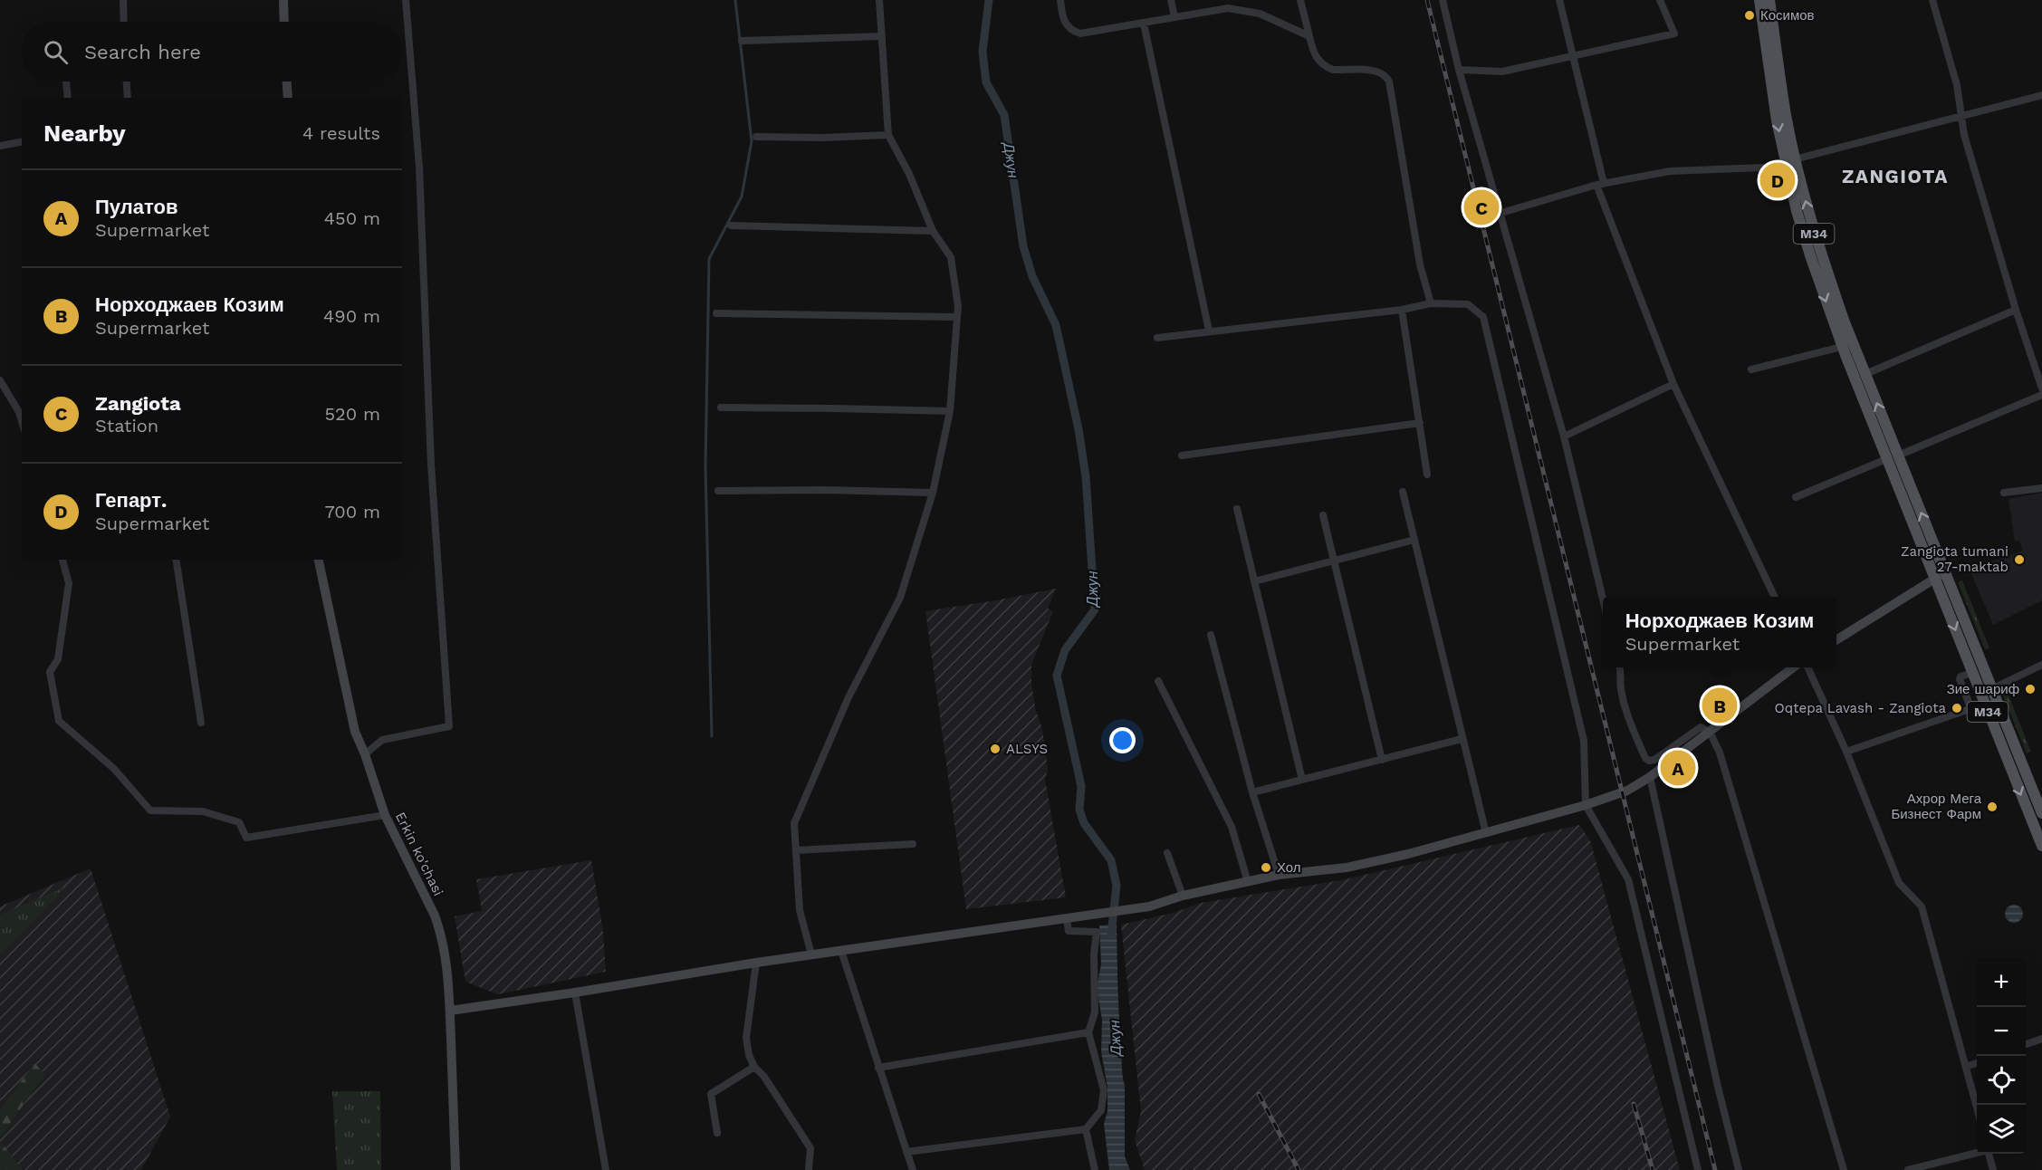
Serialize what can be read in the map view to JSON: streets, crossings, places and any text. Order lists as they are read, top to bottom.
{
  "streets": {
    "main road": ["M34", "Erkin ko'chasi"]
  },
  "districts": ["ZANGIOTA"],
  "water": ["Джун"],
  "places": [
    "Косимов",
    "Zangiota tumani 27-maktab",
    "Зие шариф",
    "Oqtepa Lavash - Zangiota",
    "ALSYS",
    "Ахрор Мега Бизнест Фарм",
    "Хол"
  ],
  "page": {
    "search": "Search here",
    "heading": ["Nearby", "4 results"],
    "pins": [
      "D",
      "C",
      "B",
      "A"
    ],
    "list": [
      {
        "mark": "A",
        "name": "Пулатов",
        "note": "Supermarket",
        "value": "450 m"
      },
      {
        "mark": "B",
        "name": "Норходжаев Козим",
        "note": "Supermarket",
        "value": "490 m"
      },
      {
        "mark": "C",
        "name": "Zangiota",
        "note": "Station",
        "value": "520 m"
      },
      {
        "mark": "D",
        "name": "Гепарт.",
        "note": "Supermarket",
        "value": "700 m"
      }
    ],
    "popup": ["Норходжаев Козим", "Supermarket"],
    "map_buttons": ["+", "−"]
  }
}
